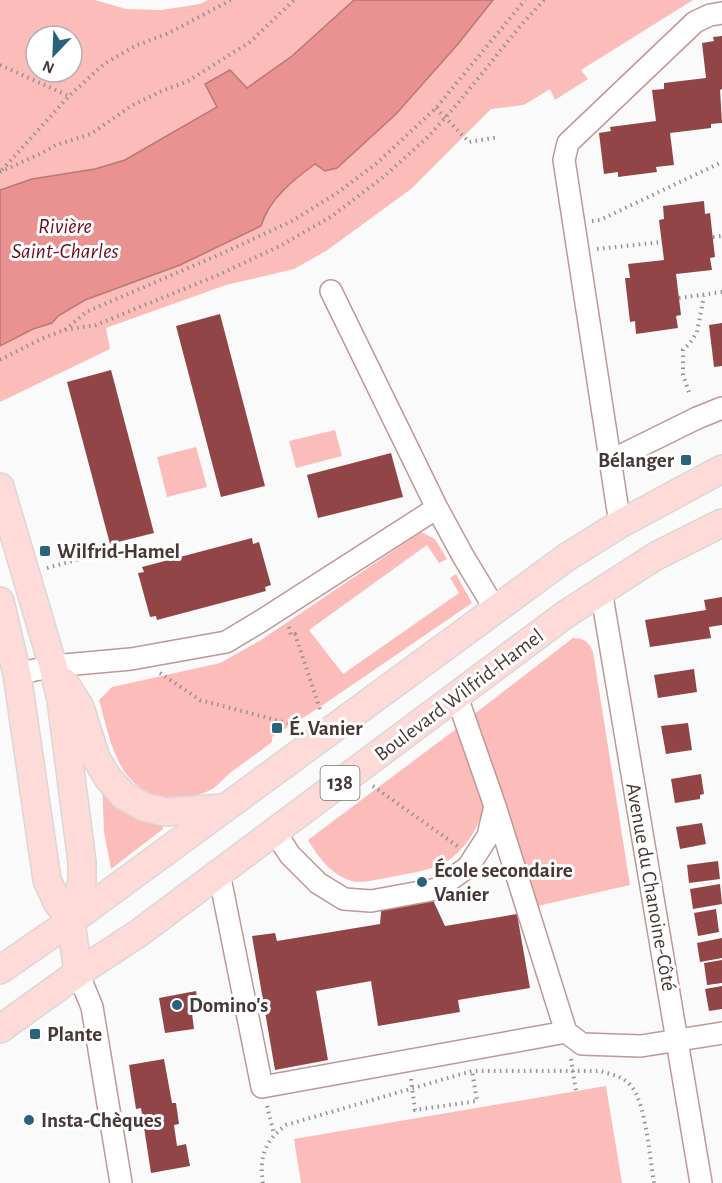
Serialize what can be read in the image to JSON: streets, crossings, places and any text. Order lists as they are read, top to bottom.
{
  "streets": {
    "main road": ["Boulevard Wilfrid-Hamel", "138"],
    "street": ["Avenue du Chanoine-Côté"]
  },
  "crossings": [
    ["Boulevard Wilfrid-Hamel", "Avenue du Chanoine-Côté"]
  ],
  "water": ["Rivière Saint-Charles"],
  "places": {
    "transit": [
      "Bélanger",
      "Wilfrid-Hamel",
      "É. Vanier",
      "Plante"
    ],
    "other": ["École secondaire Vanier", "Domino's", "Insta-Chèques"]
  },
  "north": "bottom left"
}
